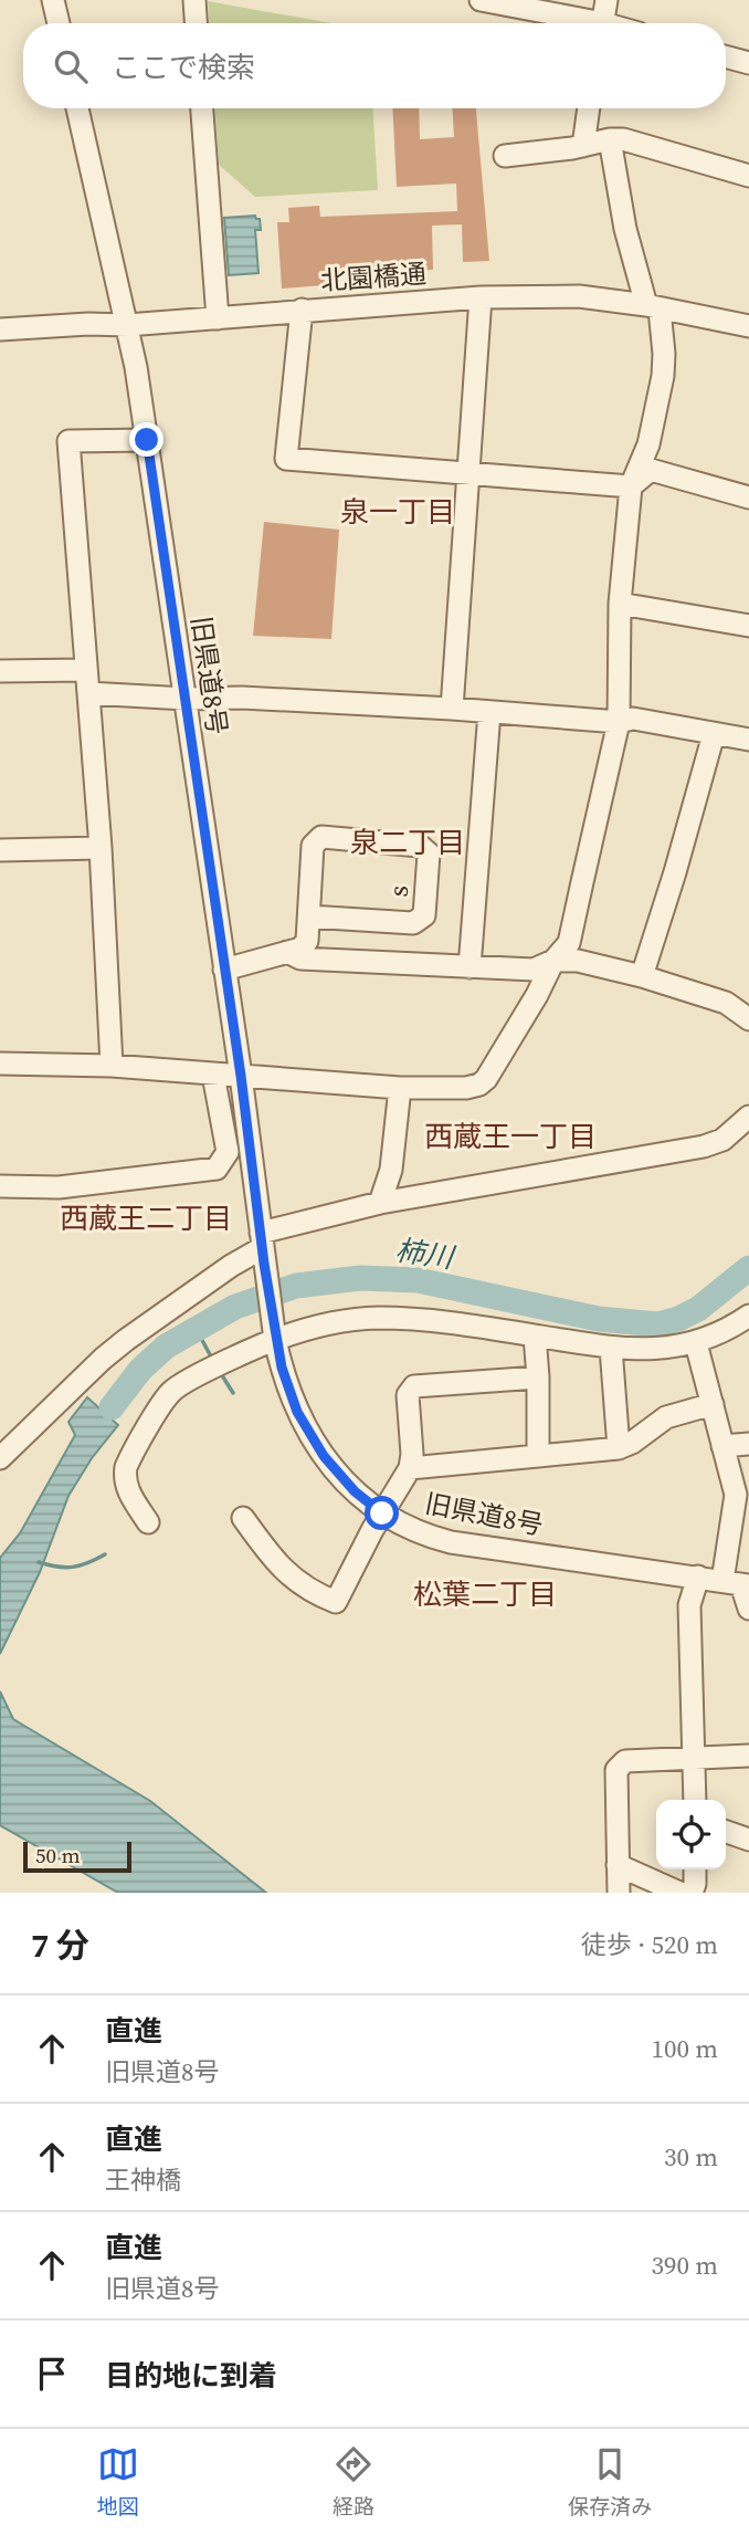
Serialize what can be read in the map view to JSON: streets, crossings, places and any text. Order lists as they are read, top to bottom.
{
  "streets": {
    "street": ["北園橋通", "旧県道8号", "s"]
  },
  "crossings": [
    ["北園橋通", "旧県道8号"]
  ],
  "districts": [
    "泉一丁目",
    "泉二丁目",
    "西蔵王一丁目",
    "西蔵王二丁目",
    "松葉二丁目"
  ],
  "water": ["柿川"],
  "scale_bar": "50 m",
  "page": {
    "search": "ここで検索",
    "scale": "50 m",
    "heading": ["7 分", "徒歩 · 520 m"],
    "list": [
      ["直進", "旧県道8号", "100 m"],
      ["直進", "王神橋", "30 m"],
      ["直進", "旧県道8号", "390 m"],
      "目的地に到着"
    ],
    "nav": ["地図", "経路", "保存済み"]
  }
}
